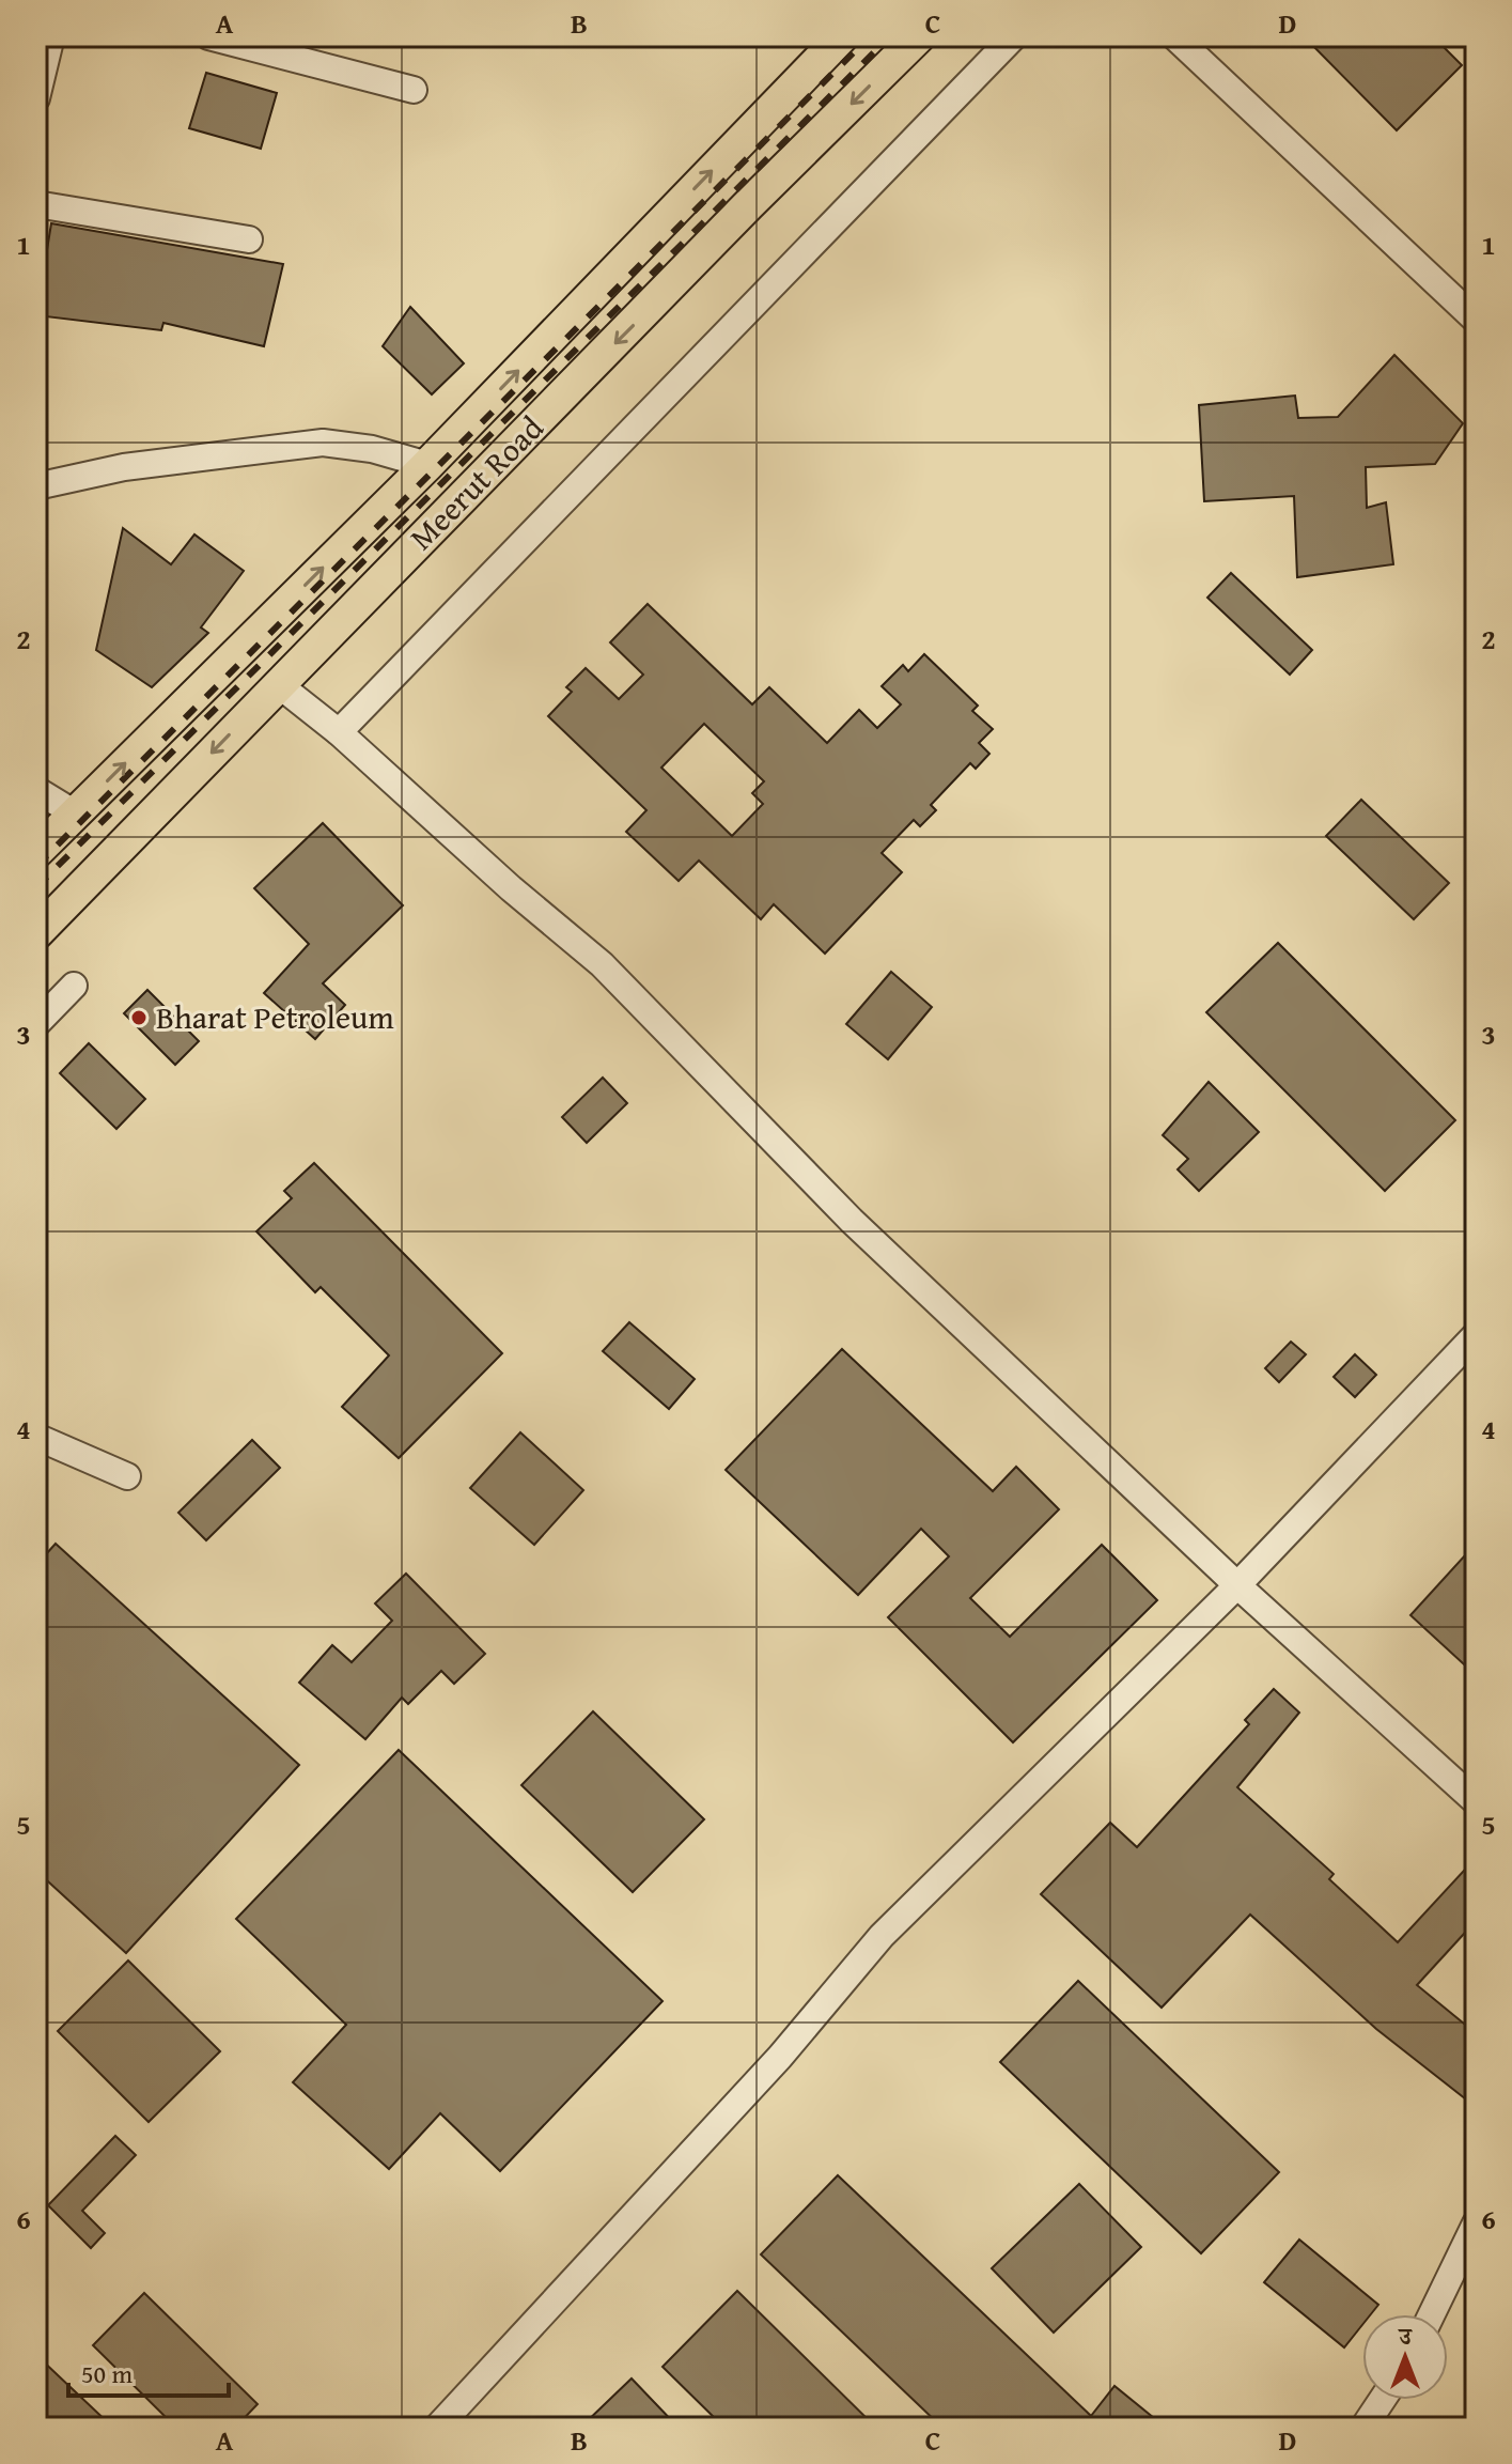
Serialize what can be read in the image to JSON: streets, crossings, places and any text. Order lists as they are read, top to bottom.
{
  "streets": {
    "main road": ["Meerut Road"]
  },
  "places": ["Bharat Petroleum"],
  "scale_bar": "50 m",
  "north": "top",
  "grid": {
    "columns": [
      "A",
      "B",
      "C",
      "D"
    ],
    "rows": [
      "1",
      "2",
      "3",
      "4",
      "5",
      "6"
    ]
  }
}
